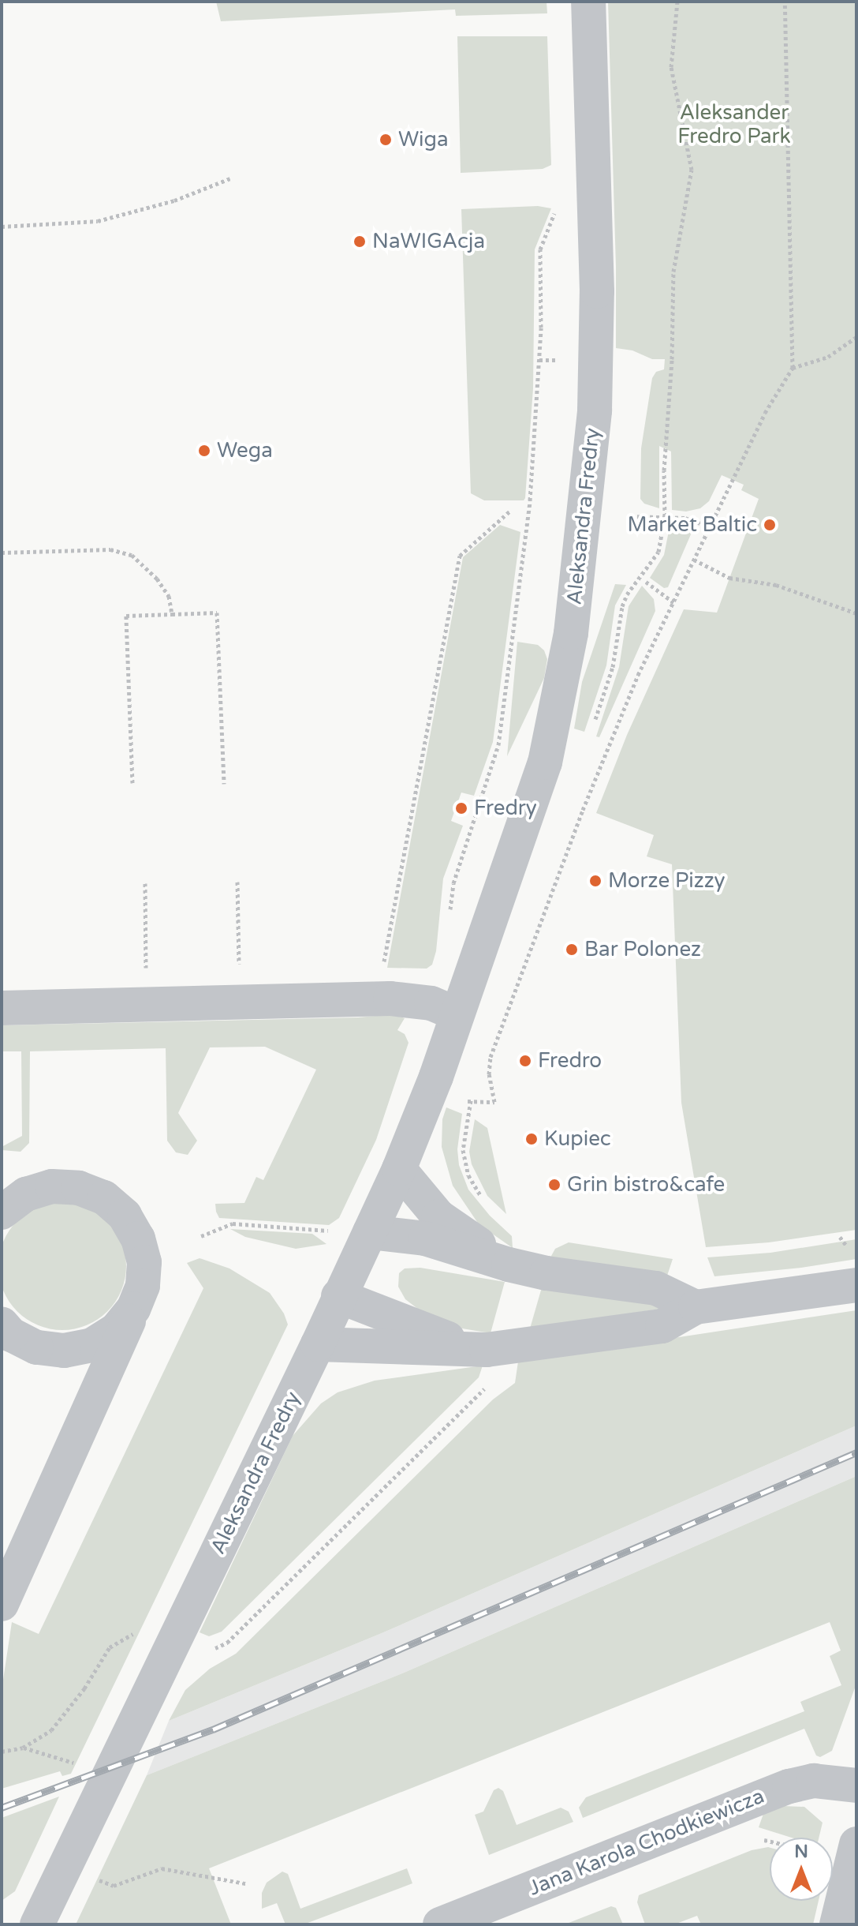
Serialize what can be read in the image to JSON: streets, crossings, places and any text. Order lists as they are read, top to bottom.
{
  "streets": {
    "street": ["Aleksandra Fredry", "Jana Karola Chodkiewicza"]
  },
  "parks": ["Aleksander Fredro Park"],
  "places": [
    "Wiga",
    "NaWIGAcja",
    "Wega",
    "Market Baltic",
    "Fredry",
    "Morze Pizzy",
    "Bar Polonez",
    "Fredro",
    "Kupiec",
    "Grin bistro&cafe"
  ],
  "north": "top"
}
